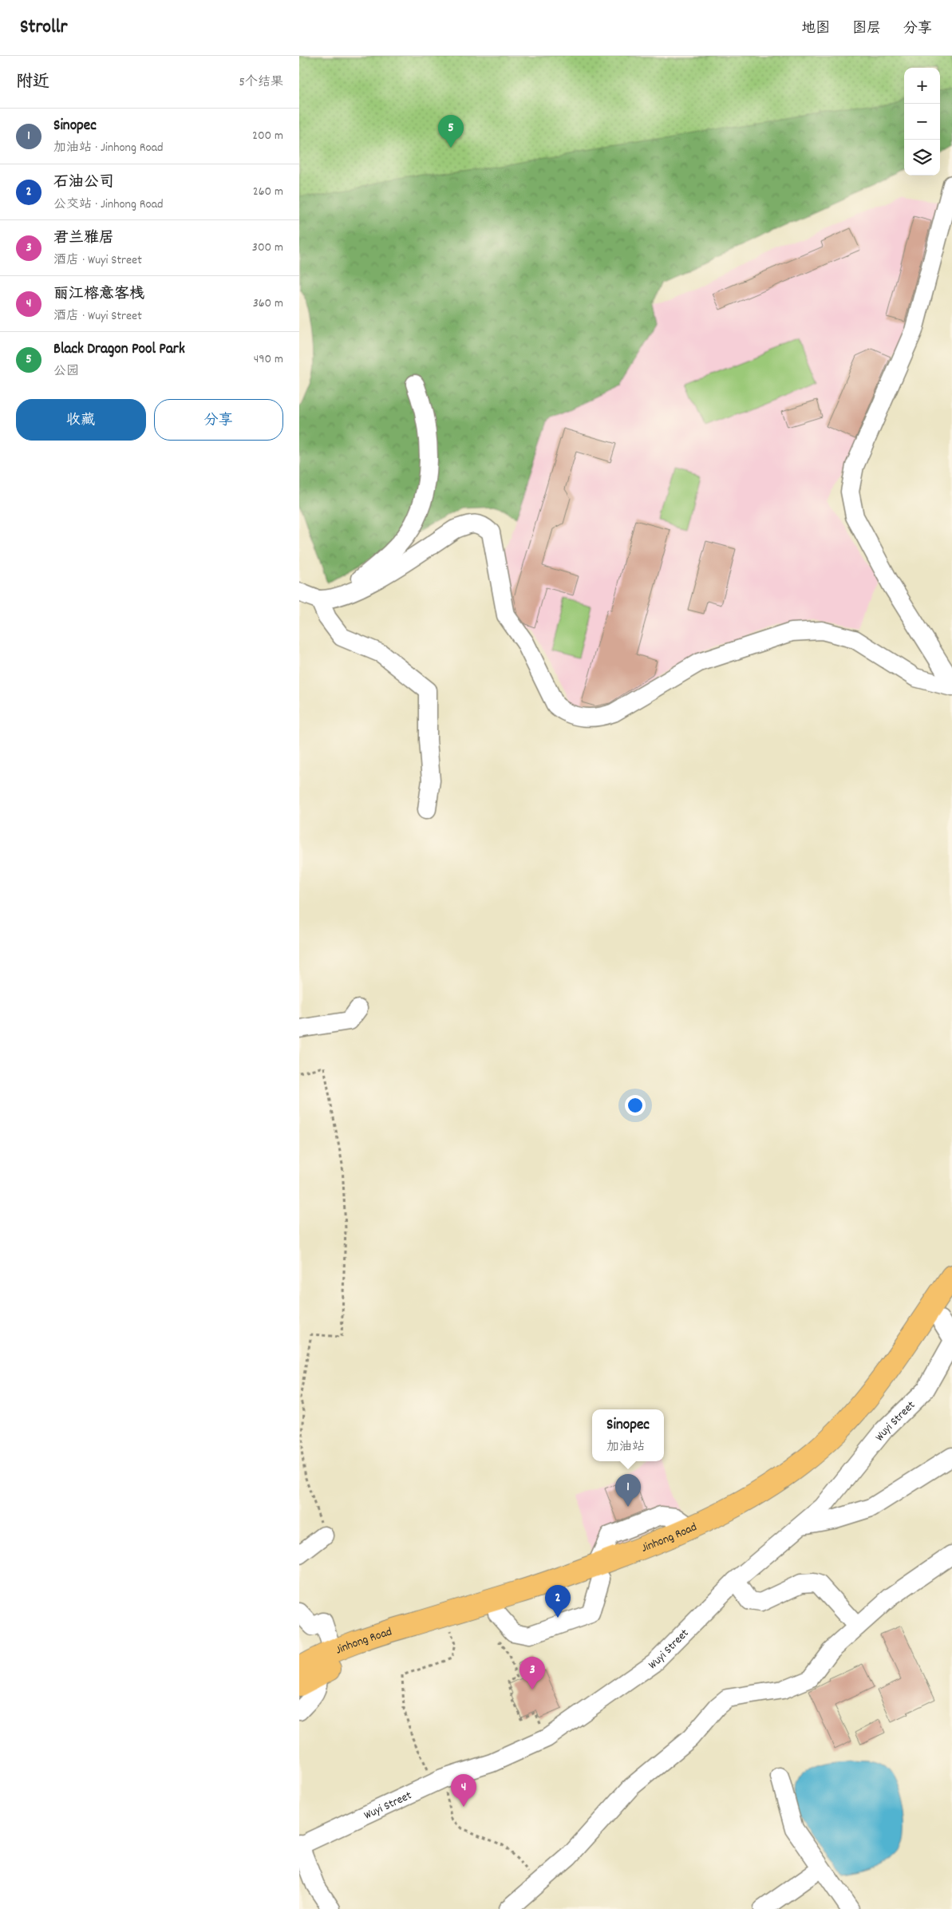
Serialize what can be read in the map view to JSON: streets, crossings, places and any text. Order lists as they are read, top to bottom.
{
  "streets": {
    "main road": ["Jinhong Road"],
    "street": ["Wuyi Street"]
  },
  "page": {
    "header": "Strollr",
    "nav": ["地图", "图层", "分享"],
    "heading": ["附近", "5个结果"],
    "map_buttons": ["+", "−"],
    "list": [
      {
        "mark": "1",
        "name": "Sinopec",
        "note": "加油站 · Jinhong Road",
        "value": "200 m"
      },
      {
        "mark": "2",
        "name": "石油公司",
        "note": "公交站 · Jinhong Road",
        "value": "260 m"
      },
      {
        "mark": "3",
        "name": "君兰雅居",
        "note": "酒店 · Wuyi Street",
        "value": "300 m"
      },
      {
        "mark": "4",
        "name": "丽江榕意客栈",
        "note": "酒店 · Wuyi Street",
        "value": "360 m"
      },
      {
        "mark": "5",
        "name": "Black Dragon Pool Park",
        "note": "公园",
        "value": "490 m"
      }
    ],
    "pins": [
      "5",
      "1",
      "2",
      "3",
      "4"
    ],
    "buttons": ["收藏", "分享"],
    "popup": ["Sinopec", "加油站"]
  }
}
